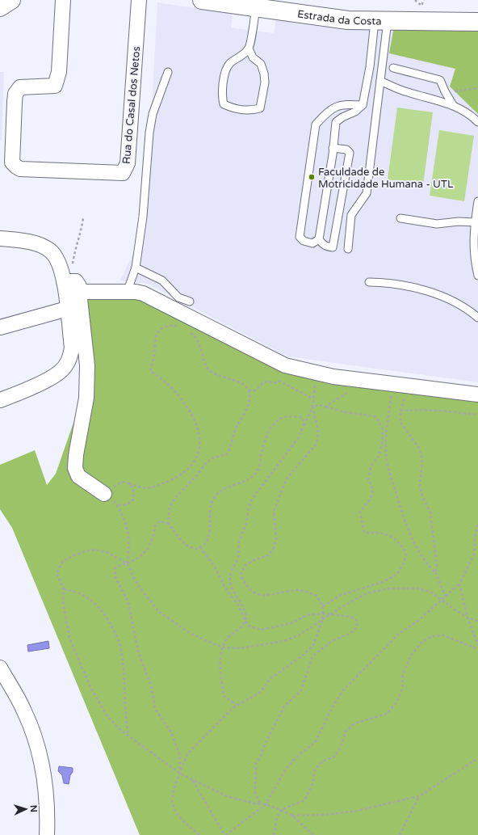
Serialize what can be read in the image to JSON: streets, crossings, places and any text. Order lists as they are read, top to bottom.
{
  "streets": {
    "street": ["Estrada da Costa", "Rua do Casal dos Netos"]
  },
  "places": ["Faculdade de Motricidade Humana - UTL"],
  "north": "right"
}
